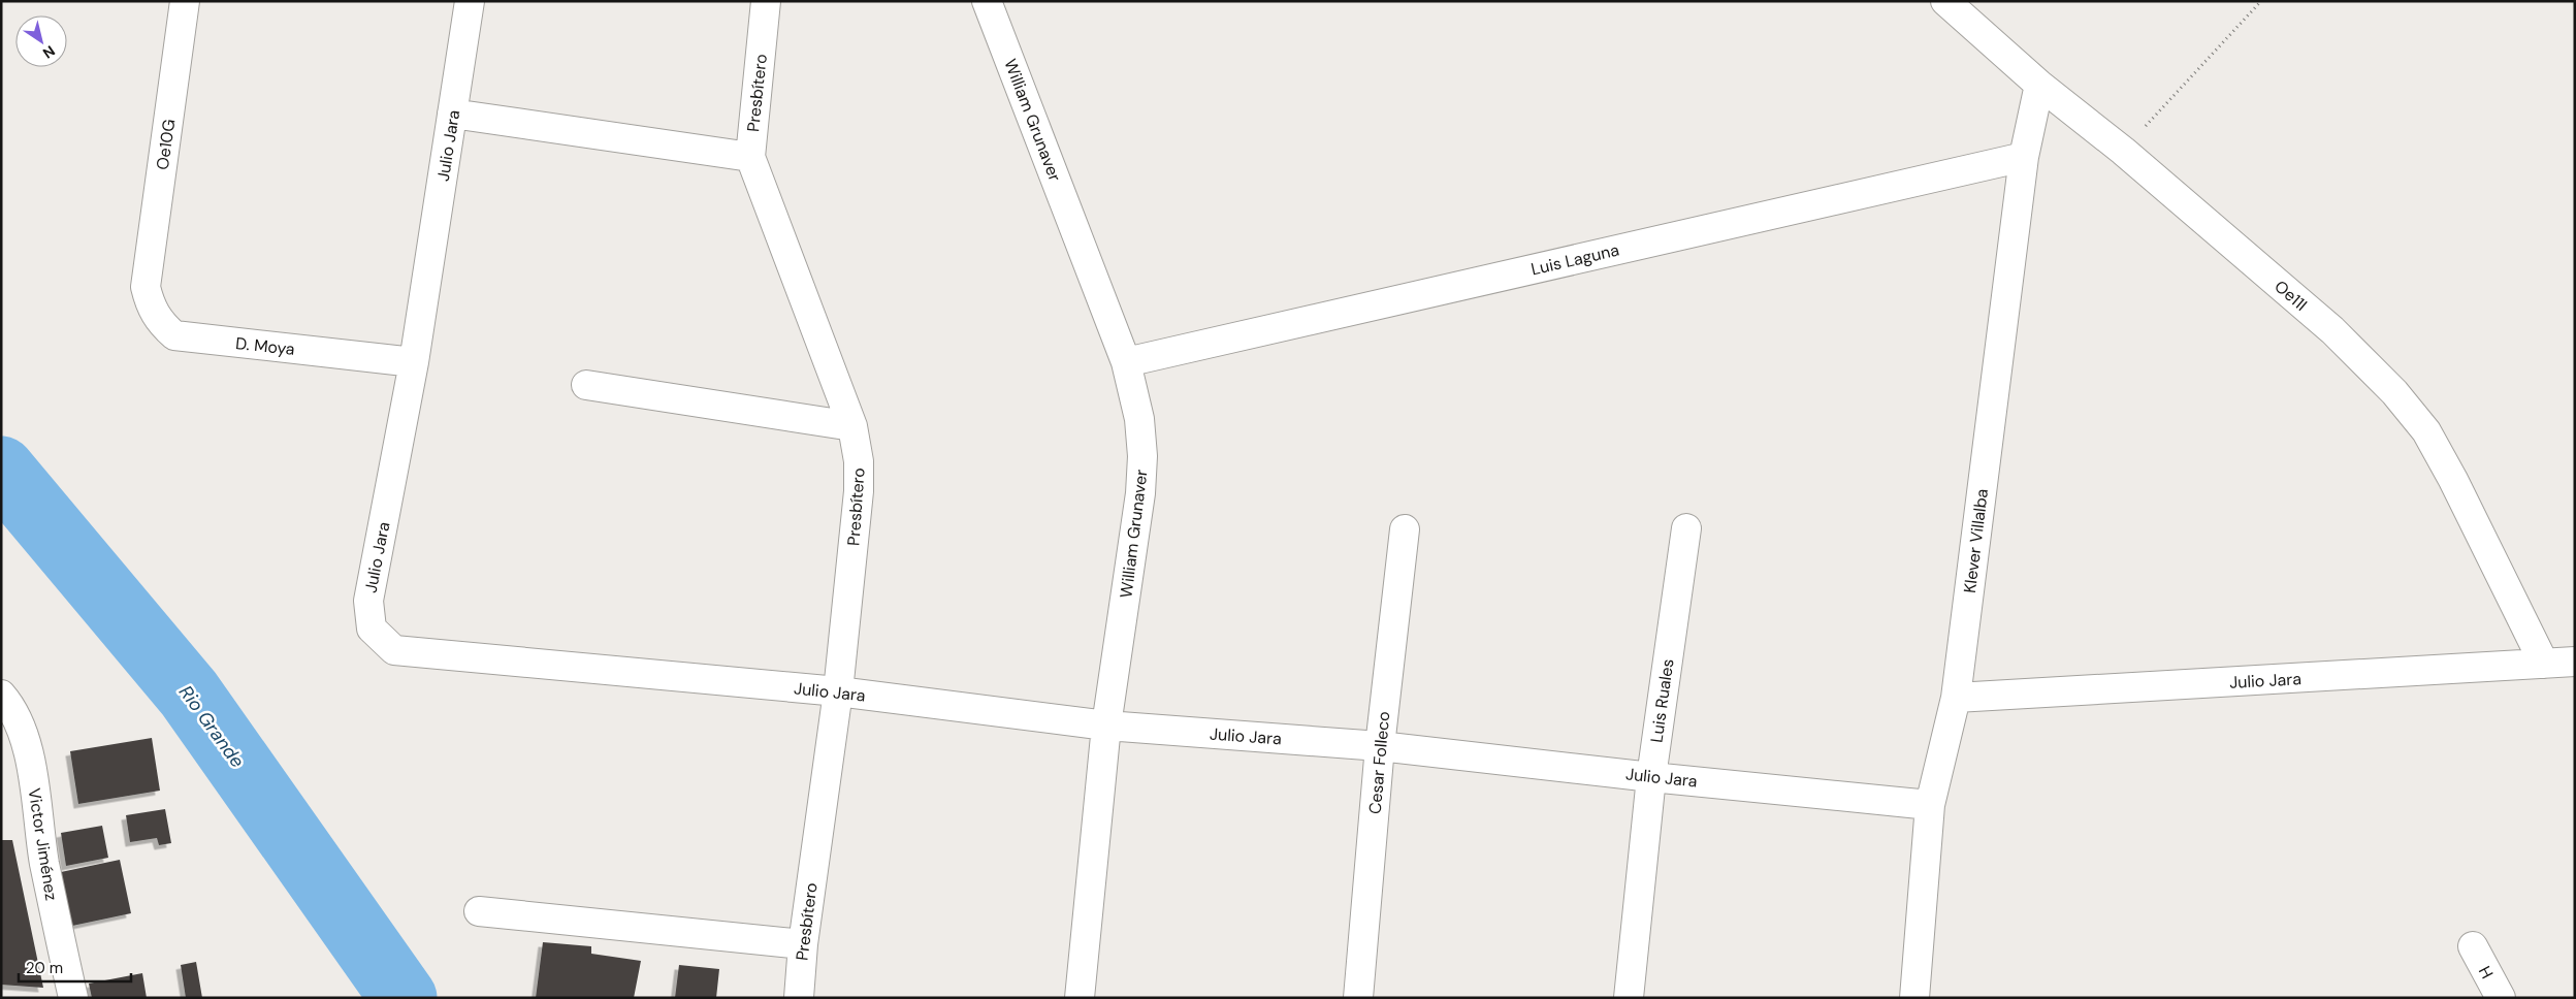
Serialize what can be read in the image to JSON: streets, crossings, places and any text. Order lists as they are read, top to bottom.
{
  "streets": {
    "street": [
      "Presbítero",
      "William Grunaver",
      "Oe10G",
      "Julio Jara",
      "Luis Laguna",
      "Oe11I",
      "D. Moya",
      "Klever Villalba",
      "Luis Ruales",
      "Cesar Folleco",
      "Victor Jiménez",
      "H"
    ]
  },
  "crossings": [
    ["Presbítero", "Julio Jara"],
    ["William Grunaver", "Julio Jara"],
    ["William Grunaver", "Luis Laguna"],
    ["Oe10G", "D. Moya"],
    ["Julio Jara", "Oe11I"],
    ["Julio Jara", "D. Moya"],
    ["Julio Jara", "Klever Villalba"],
    ["Julio Jara", "Luis Ruales"],
    ["Julio Jara", "Cesar Folleco"],
    ["Luis Laguna", "Klever Villalba"],
    ["Oe11I", "Klever Villalba"]
  ],
  "water": ["Rio Grande"],
  "scale_bar": "20 m",
  "north": "bottom right"
}
